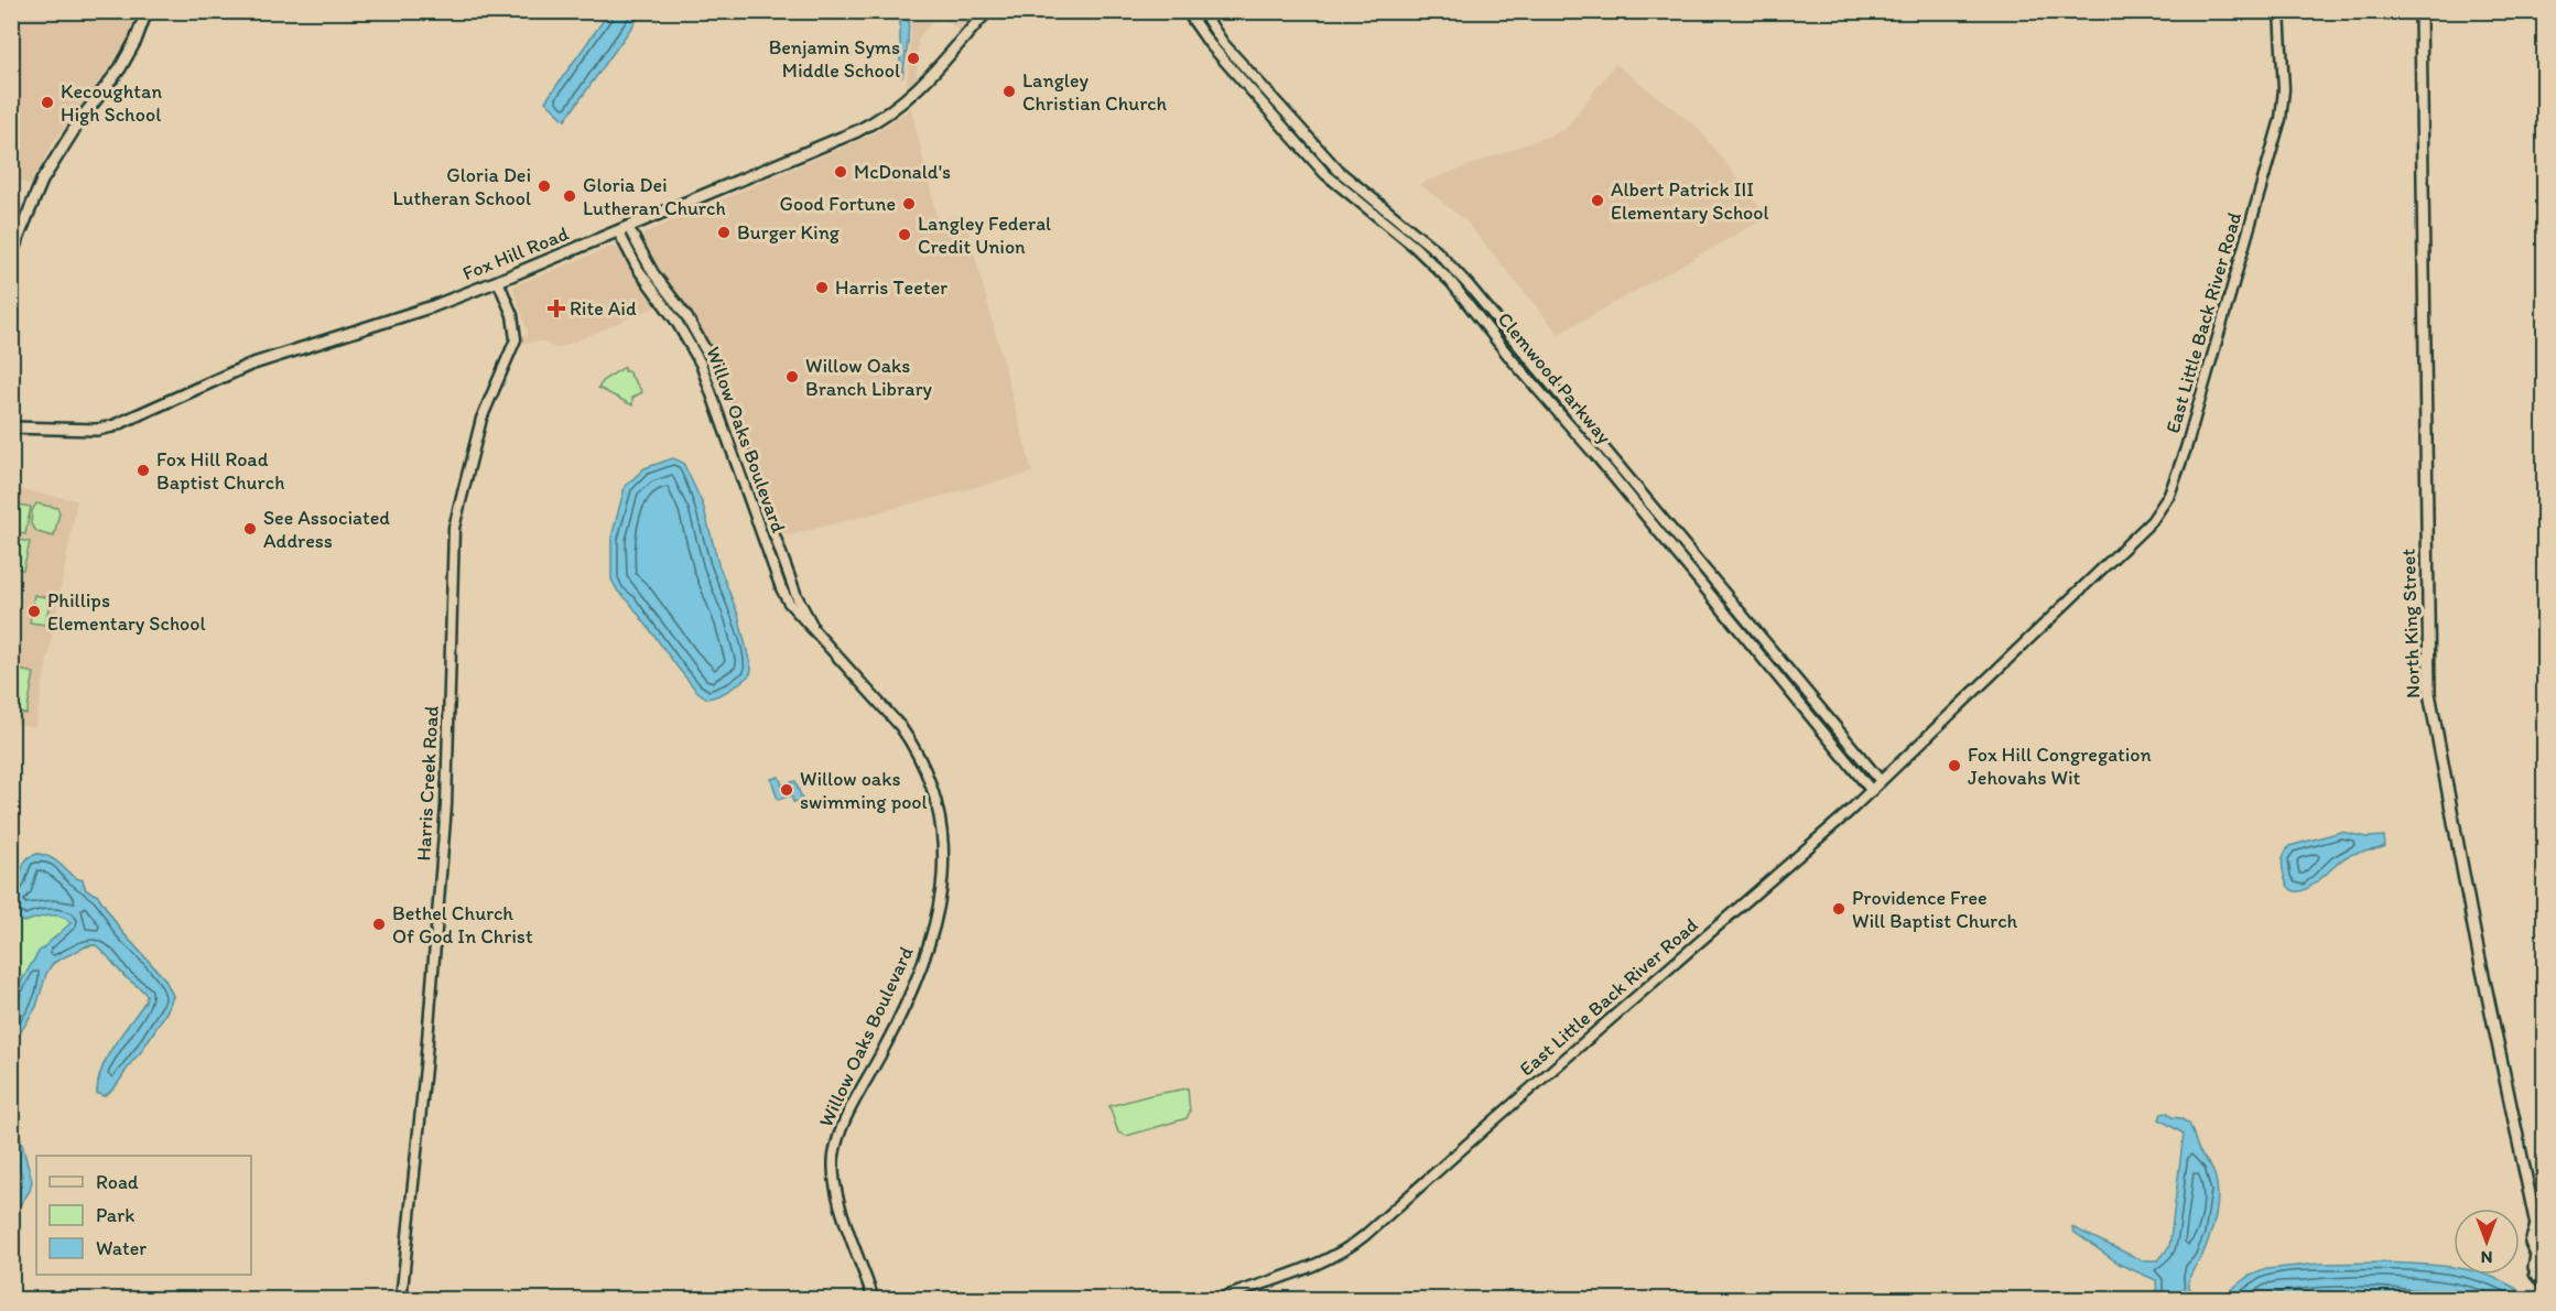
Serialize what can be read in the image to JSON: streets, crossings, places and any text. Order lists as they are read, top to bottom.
{
  "streets": {
    "main road": ["Fox Hill Road", "North King Street"],
    "street": [
      "East Little Back River Road",
      "Clemwood Parkway",
      "Willow Oaks Boulevard",
      "Harris Creek Road"
    ]
  },
  "crossings": [
    ["Fox Hill Road", "Willow Oaks Boulevard"],
    ["Fox Hill Road", "Harris Creek Road"],
    ["East Little Back River Road", "Clemwood Parkway"]
  ],
  "places": {
    "other": [
      "Benjamin Syms Middle School",
      "Langley Christian Church",
      "Kecoughtan High School",
      "McDonald's",
      "Gloria Dei Lutheran School",
      "Gloria Dei Lutheran Church",
      "Albert Patrick III Elementary School",
      "Good Fortune",
      "Burger King",
      "Langley Federal Credit Union",
      "Harris Teeter",
      "Willow Oaks Branch Library",
      "Fox Hill Road Baptist Church",
      "See Associated Address",
      "Phillips Elementary School",
      "Fox Hill Congregation Jehovahs Wit",
      "Willow oaks swimming pool",
      "Providence Free Will Baptist Church",
      "Bethel Church Of God In Christ"
    ],
    "health": ["Rite Aid"]
  },
  "legend": ["Road", "Park", "Water"],
  "north": "bottom"
}
